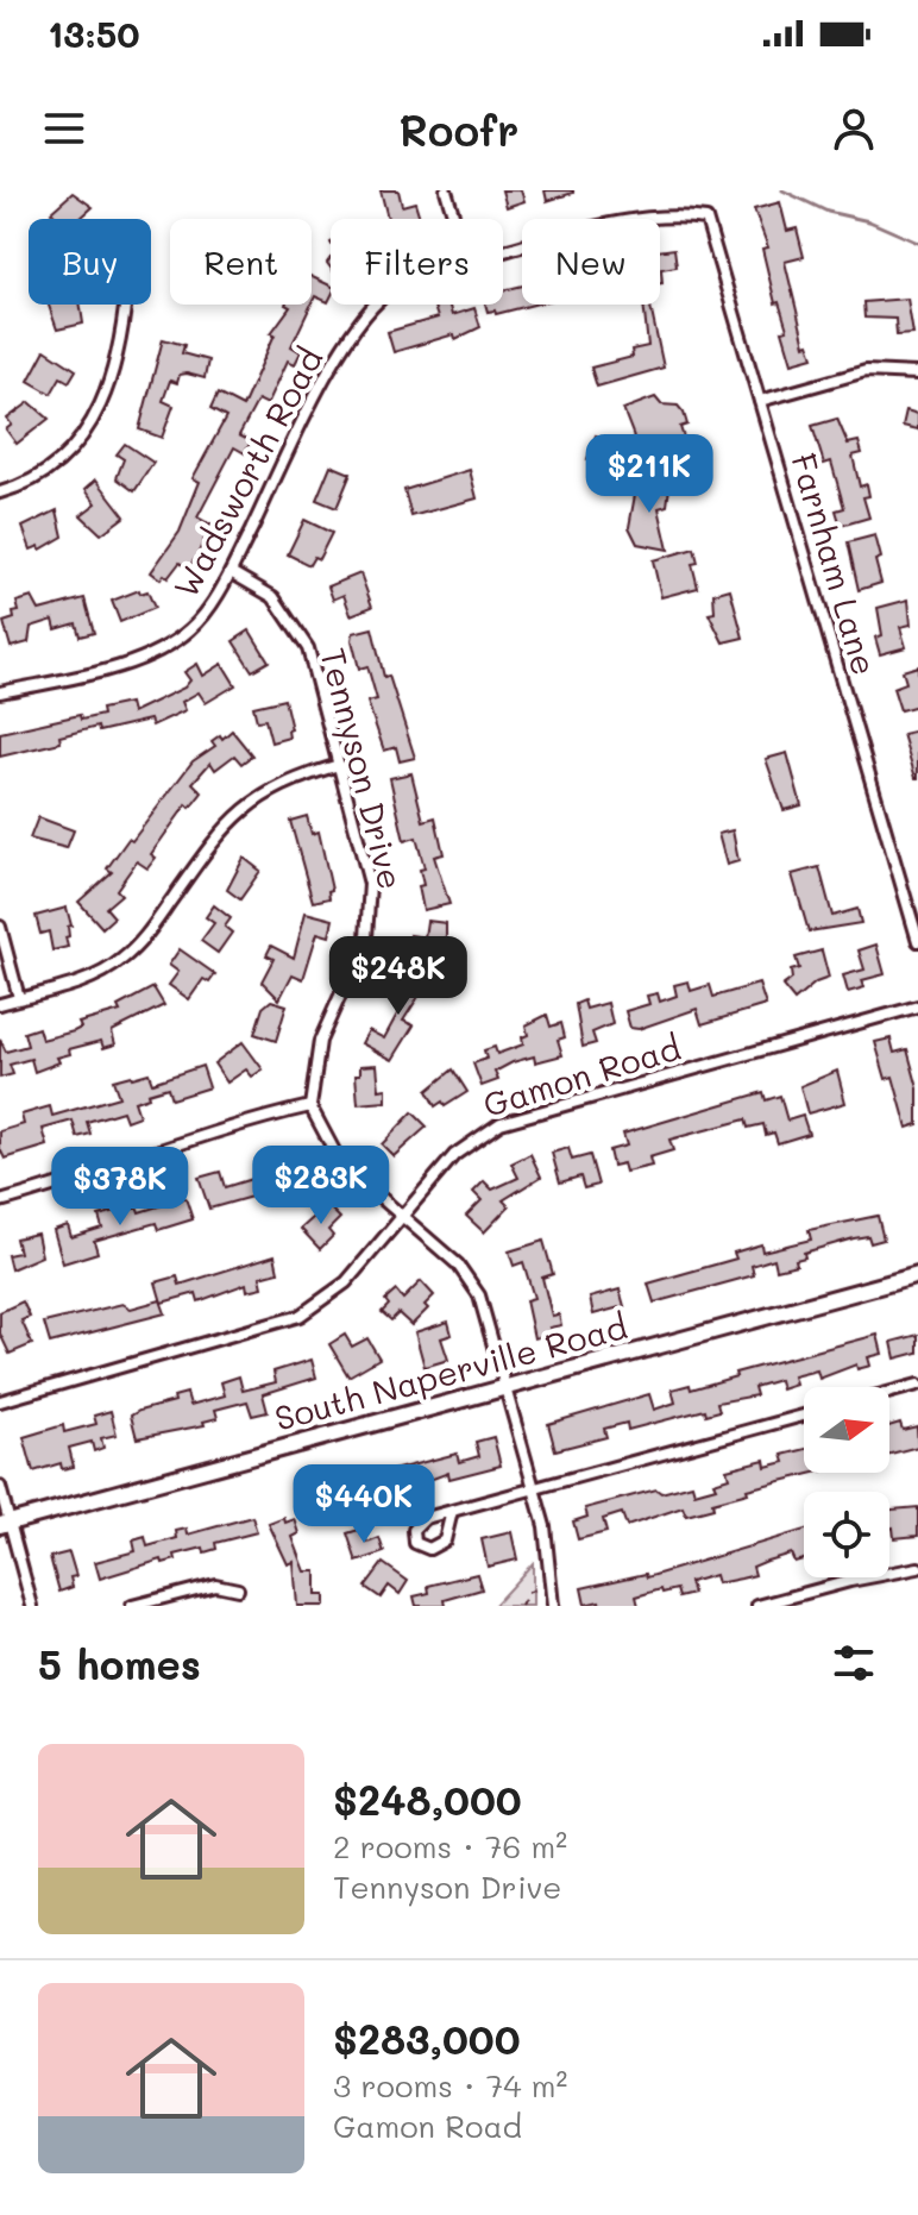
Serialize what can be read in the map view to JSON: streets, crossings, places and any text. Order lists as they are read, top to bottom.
{
  "streets": {
    "main road": ["South Naperville Road"],
    "street": [
      "Wadsworth Road",
      "Farnham Lane",
      "Tennyson Drive",
      "Gamon Road"
    ]
  },
  "crossings": [
    ["Wadsworth Road", "Farnham Lane"],
    ["Wadsworth Road", "Tennyson Drive"]
  ],
  "north": "right",
  "page": {
    "status": "13:50",
    "header": "Roofr",
    "chip": [
      "Buy",
      "Rent",
      "Filters",
      "New"
    ],
    "price": [
      "$211K",
      "$248K",
      "$283K",
      "$378K",
      "$440K"
    ],
    "heading": "5 homes",
    "list": [
      {
        "name": "$248,000",
        "note": "2 rooms · 76 m² · Tennyson Drive"
      },
      {
        "name": "$283,000",
        "note": "3 rooms · 74 m² · Gamon Road"
      }
    ]
  }
}
